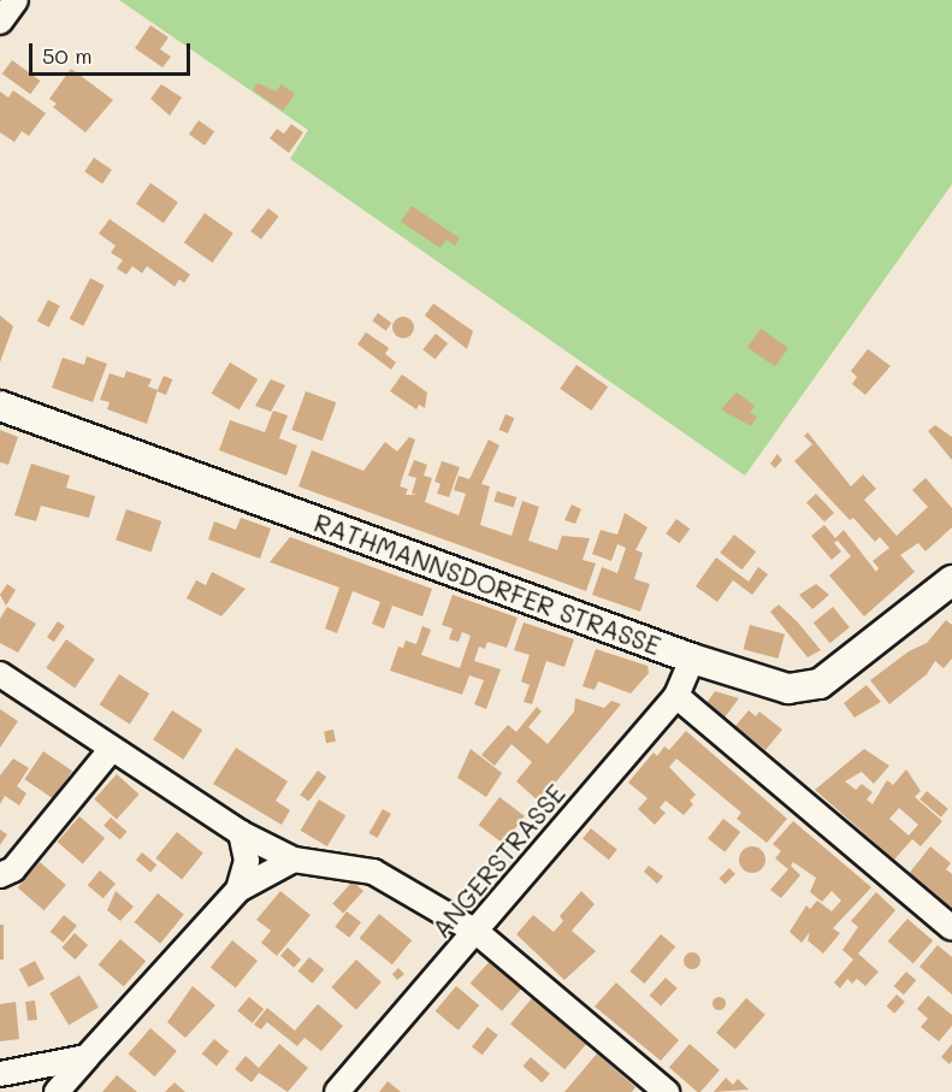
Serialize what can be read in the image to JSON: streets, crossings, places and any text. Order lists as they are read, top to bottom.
{
  "streets": {
    "street": ["RATHMANNSDORFER STRASSE", "ANGERSTRASSE"]
  },
  "crossings": [
    ["RATHMANNSDORFER STRASSE", "ANGERSTRASSE"]
  ],
  "scale_bar": "50 m"
}
